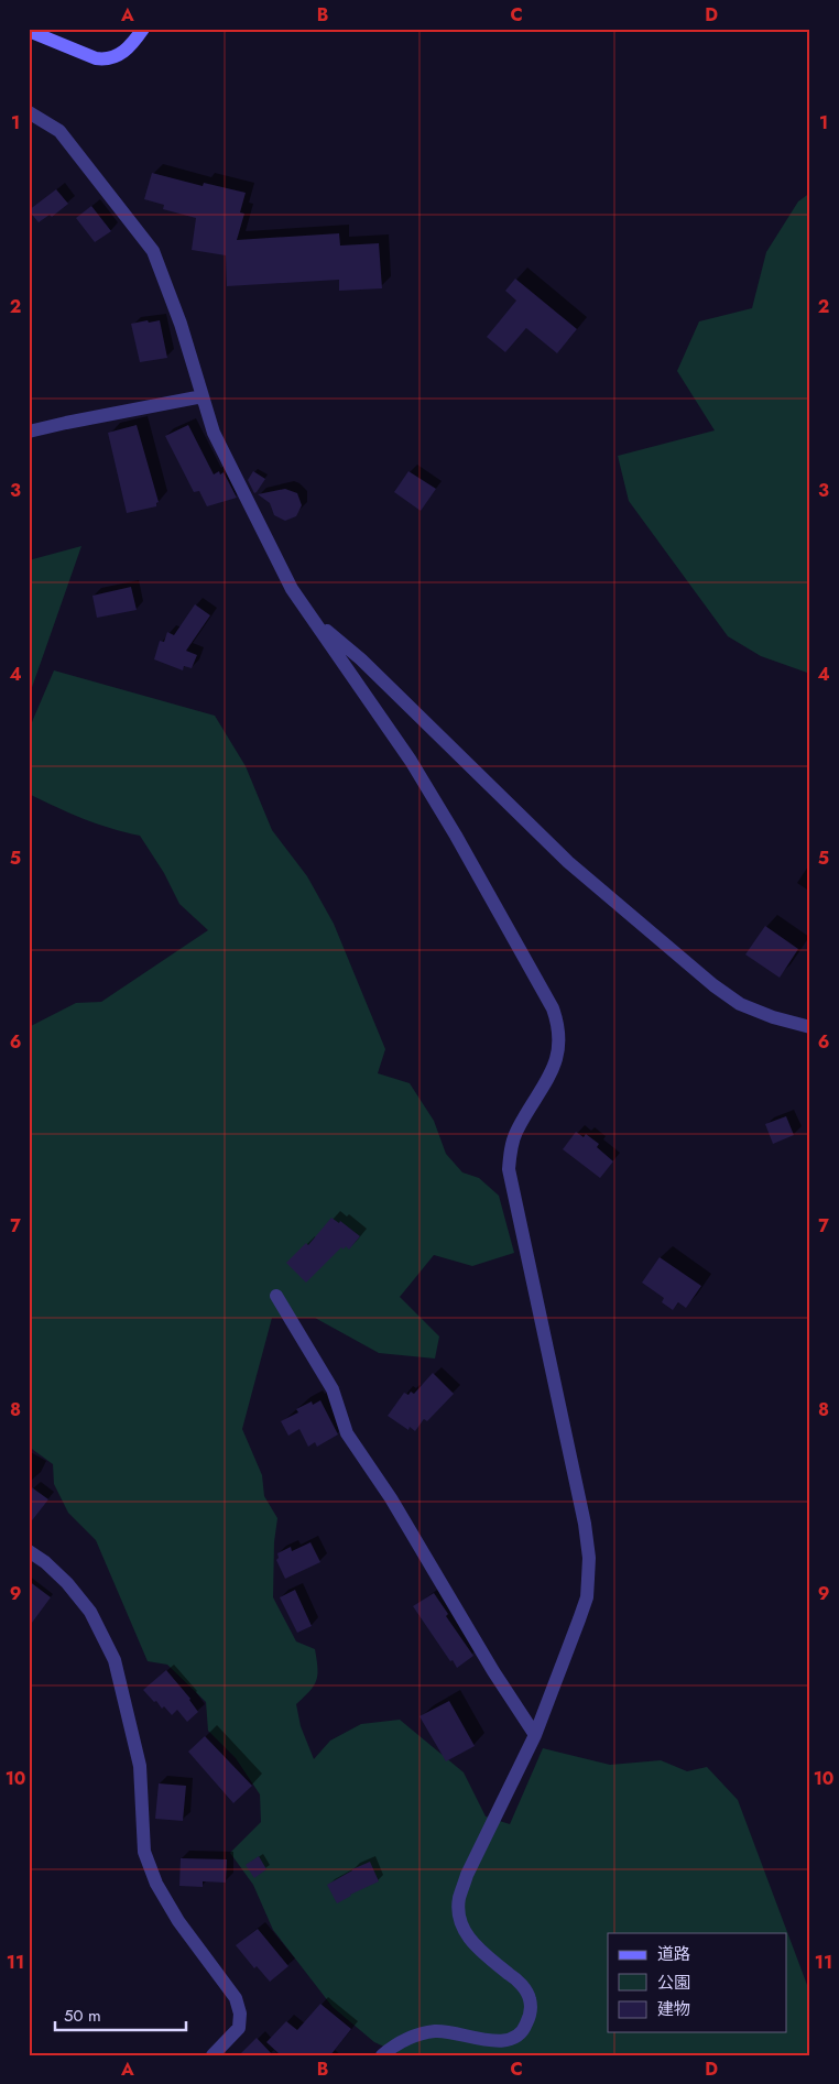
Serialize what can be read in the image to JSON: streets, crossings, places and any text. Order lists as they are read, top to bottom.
{
  "legend": ["道路", "公園", "建物"],
  "scale_bar": "50 m",
  "grid": {
    "columns": [
      "A",
      "B",
      "C",
      "D"
    ],
    "rows": [
      "1",
      "2",
      "3",
      "4",
      "5",
      "6",
      "7",
      "8",
      "9",
      "10",
      "11"
    ]
  }
}
